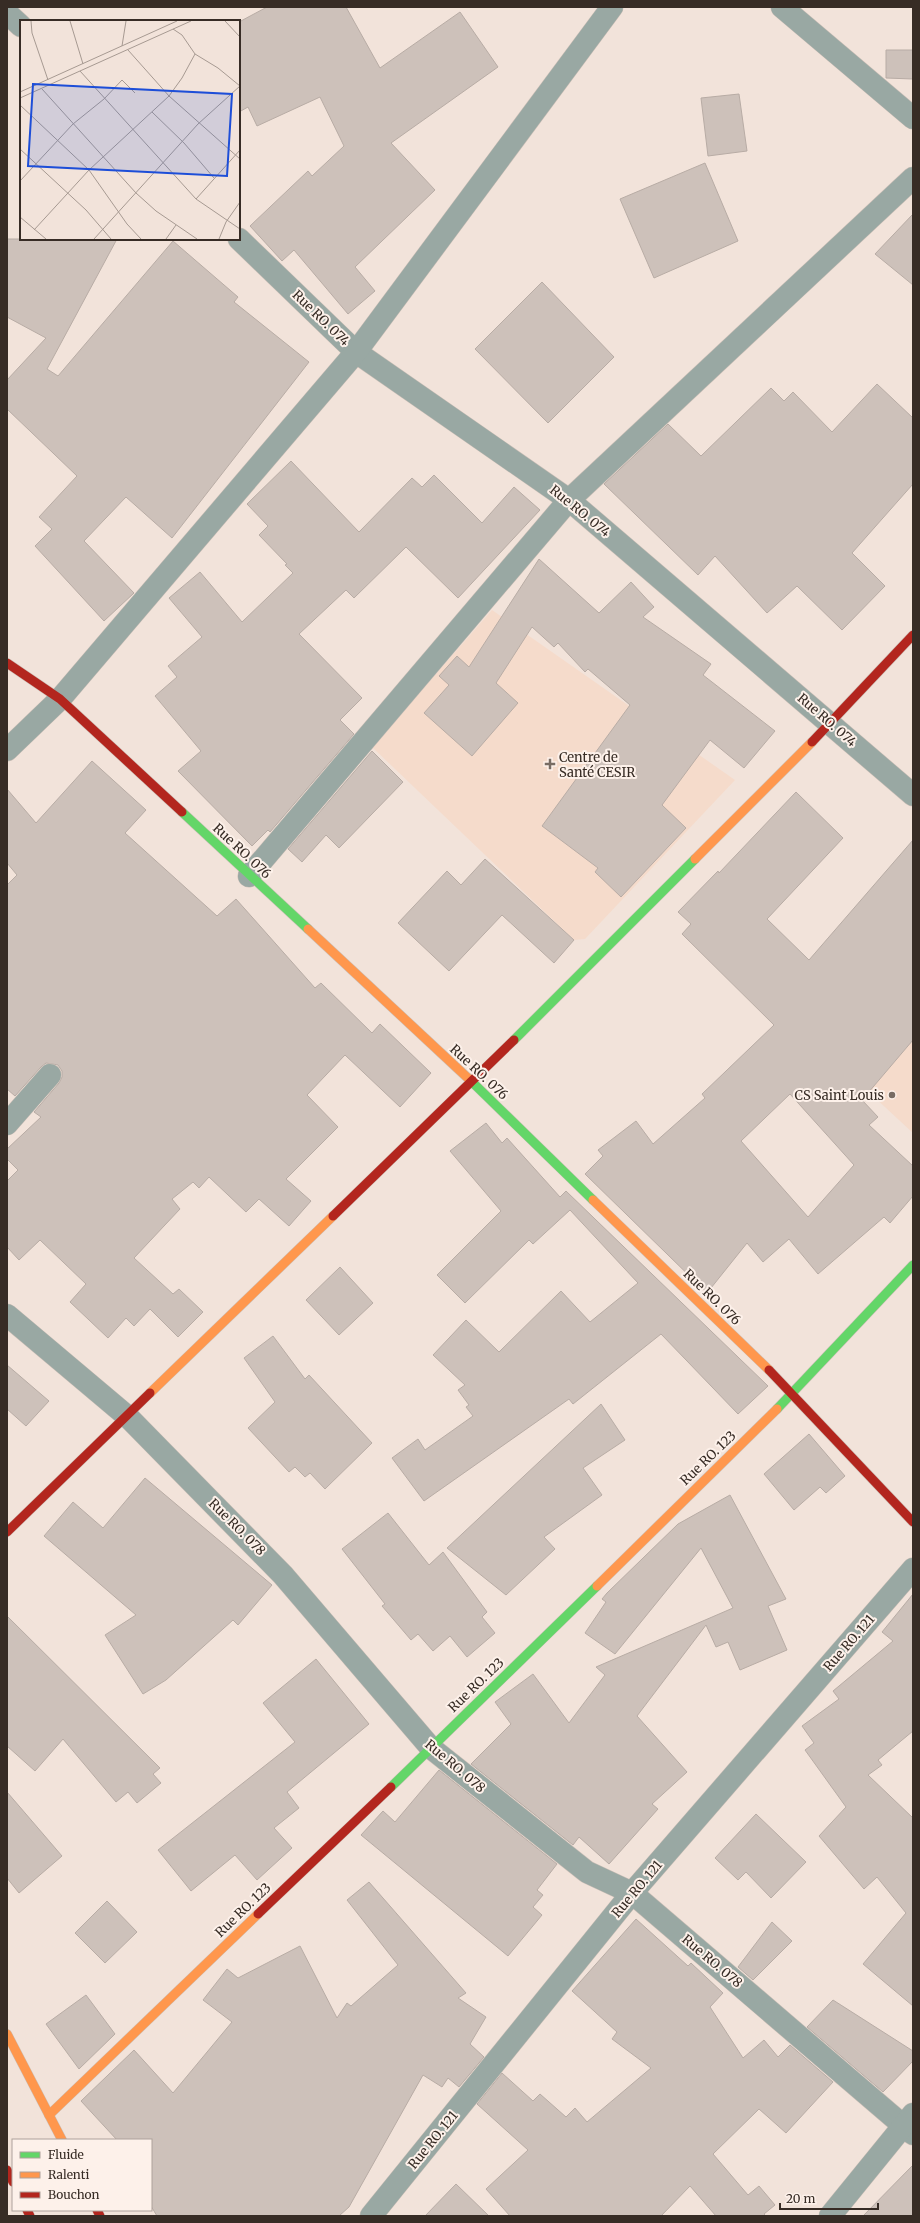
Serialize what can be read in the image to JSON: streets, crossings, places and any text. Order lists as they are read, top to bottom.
{
  "streets": {
    "street": [
      "Rue RO. 074",
      "Rue RO. 076",
      "Rue RO. 123",
      "Rue RO. 078",
      "Rue RO. 121"
    ]
  },
  "crossings": [
    ["Rue RO. 076", "Rue RO. 123"],
    ["Rue RO. 123", "Rue RO. 078"],
    ["Rue RO. 078", "Rue RO. 121"]
  ],
  "places": {
    "health": ["Centre de Santé CESIR"],
    "other": ["CS Saint Louis"]
  },
  "legend": ["Fluide", "Ralenti", "Bouchon"],
  "scale_bar": "20 m"
}
